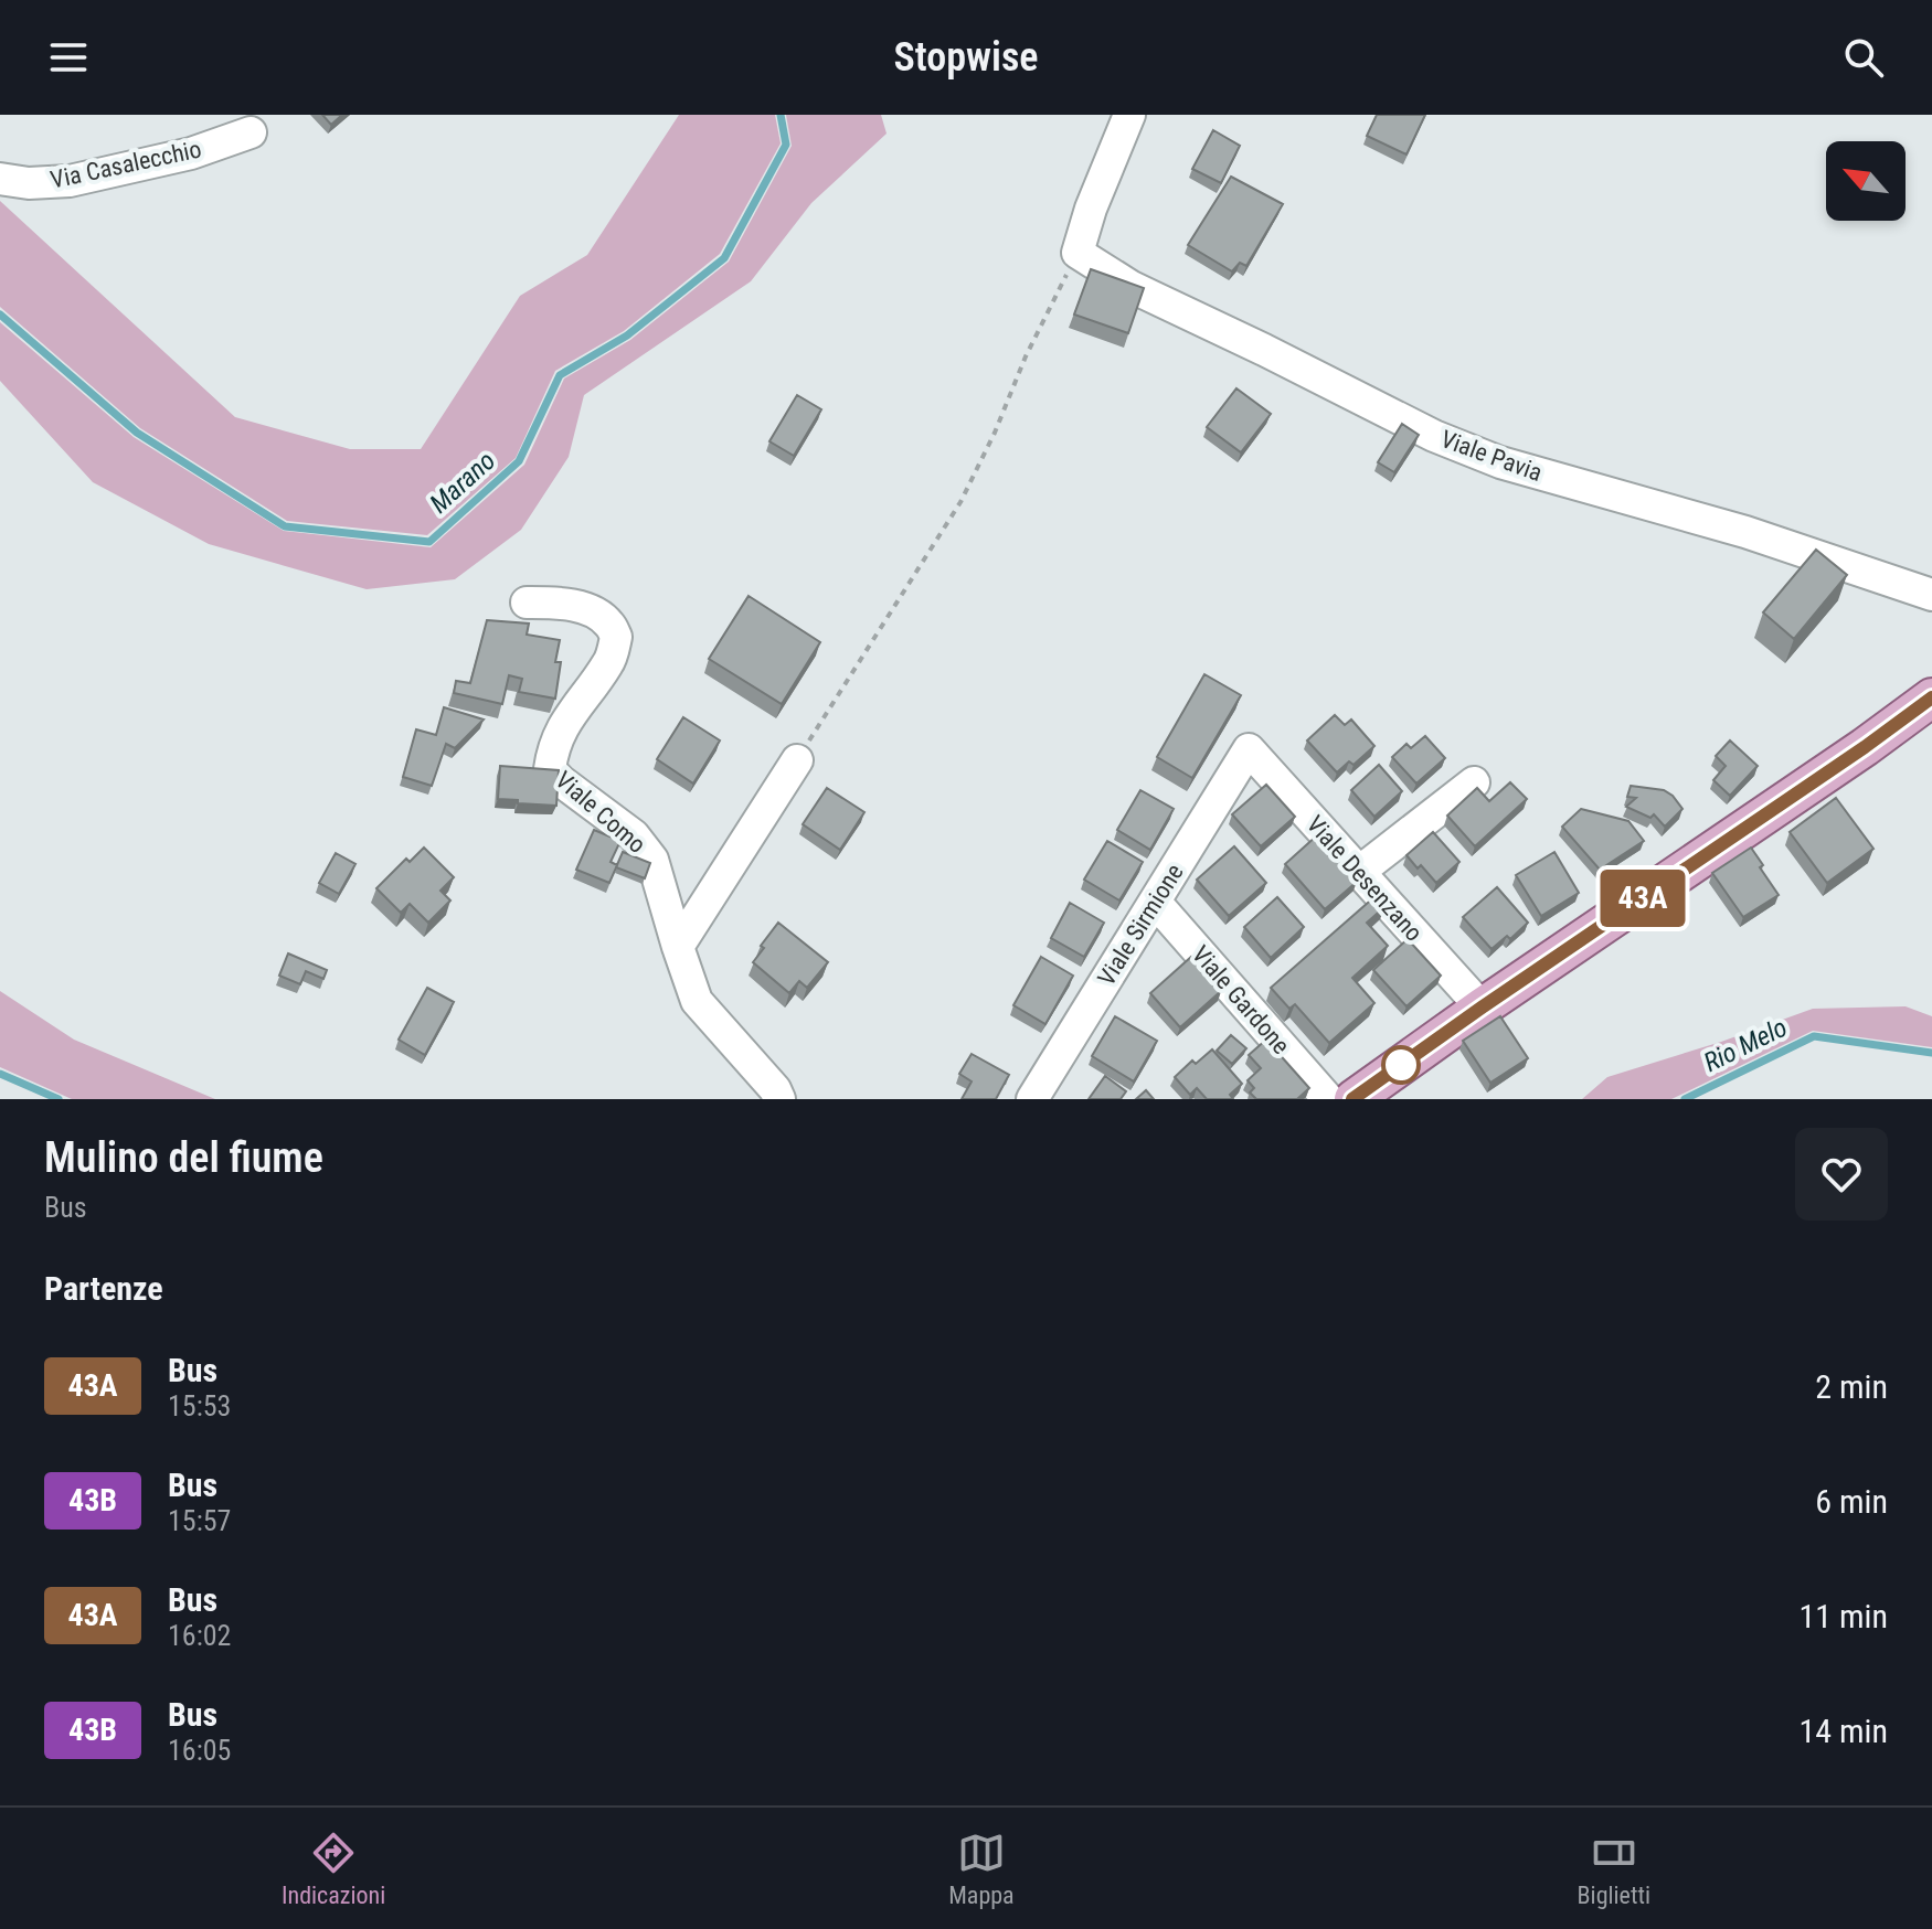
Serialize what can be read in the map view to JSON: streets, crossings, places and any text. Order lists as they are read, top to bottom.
{
  "streets": {
    "street": [
      "Via Casalecchio",
      "Viale Pavia",
      "Viale Como",
      "Viale Desenzano",
      "Viale Sirmione",
      "Viale Gardone"
    ]
  },
  "crossings": [
    ["Viale Desenzano", "Viale Sirmione"],
    ["Viale Sirmione", "Viale Gardone"]
  ],
  "water": ["Marano", "Rio Melo"],
  "lines": ["bus line 43A"],
  "north": "top left",
  "page": {
    "header": "Stopwise",
    "on_map": "43A",
    "heading": [
      ["Mulino del fiume", "Bus"],
      "Partenze"
    ],
    "list": [
      {
        "mark": "43A",
        "name": "Bus",
        "note": "15:53",
        "value": "2 min"
      },
      {
        "mark": "43B",
        "name": "Bus",
        "note": "15:57",
        "value": "6 min"
      },
      {
        "mark": "43A",
        "name": "Bus",
        "note": "16:02",
        "value": "11 min"
      },
      {
        "mark": "43B",
        "name": "Bus",
        "note": "16:05",
        "value": "14 min"
      }
    ],
    "tabs": ["Indicazioni", "Mappa", "Biglietti"]
  }
}
